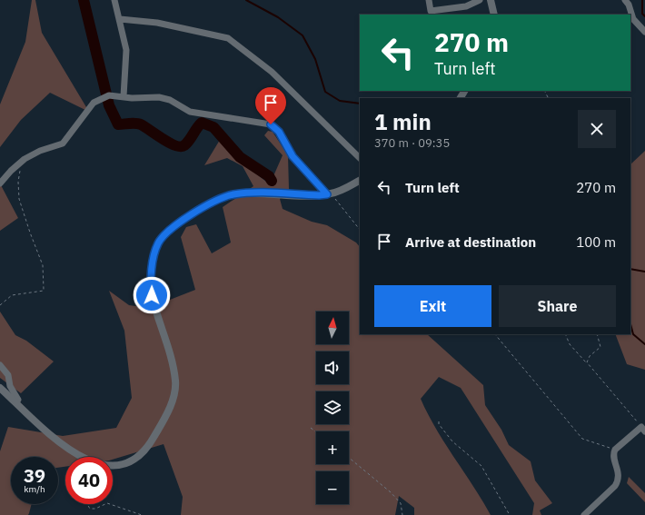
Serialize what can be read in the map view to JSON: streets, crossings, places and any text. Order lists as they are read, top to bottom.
{
  "north": "top",
  "page": {
    "turn": ["270 m", "Turn left"],
    "heading": ["1 min", "370 m · 09:35"],
    "list": [
      {
        "name": "Turn left",
        "value": "270 m"
      },
      {
        "name": "Arrive at destination",
        "value": "100 m"
      }
    ],
    "buttons": ["Exit", "Share"],
    "map_buttons": ["+", "−"],
    "speed": "39 km/h",
    "limit": "40"
  }
}
